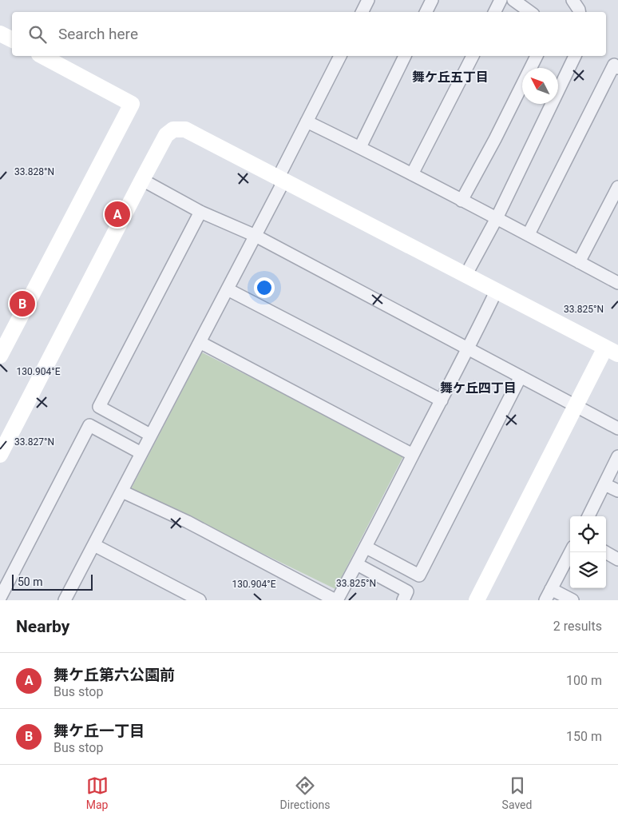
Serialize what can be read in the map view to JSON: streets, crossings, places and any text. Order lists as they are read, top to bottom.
{
  "districts": ["舞ケ丘五丁目", "舞ケ丘四丁目"],
  "scale_bar": "50 m",
  "north": "top left",
  "page": {
    "search": "Search here",
    "pins": ["A", "B"],
    "scale": "50 m",
    "heading": ["Nearby", "2 results"],
    "list": [
      {
        "mark": "A",
        "name": "舞ケ丘第六公園前",
        "note": "Bus stop",
        "value": "100 m"
      },
      {
        "mark": "B",
        "name": "舞ケ丘一丁目",
        "note": "Bus stop",
        "value": "150 m"
      }
    ],
    "nav": ["Map", "Directions", "Saved"]
  },
  "coordinates": [
    "33.828°N",
    "33.825°N",
    "130.904°E",
    "33.827°N"
  ]
}
